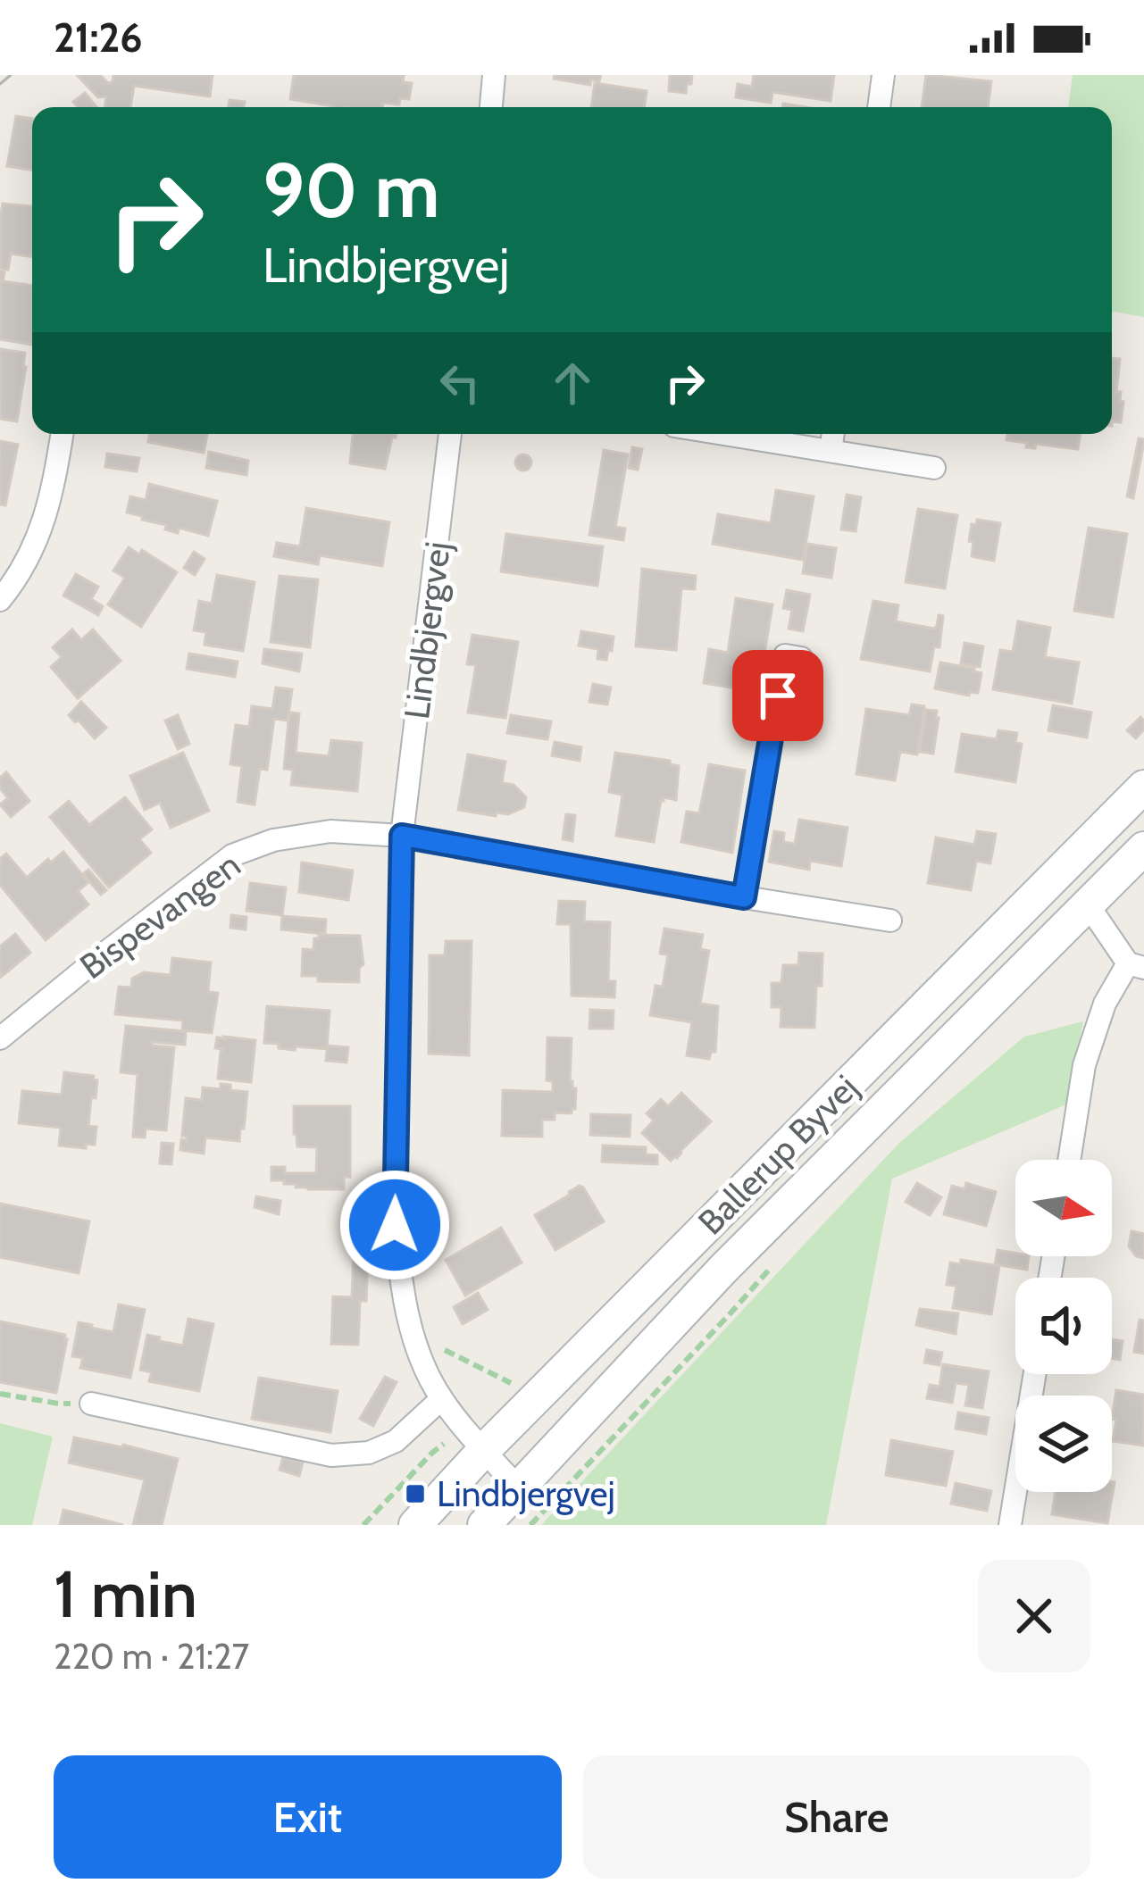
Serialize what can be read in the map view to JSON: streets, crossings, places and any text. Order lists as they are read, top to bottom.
{
  "streets": {
    "main road": ["Ballerup Byvej"],
    "street": ["Lindbjergvej", "Bispevangen"]
  },
  "crossings": [
    ["Lindbjergvej", "Bispevangen"],
    ["Lindbjergvej", "Ballerup Byvej"]
  ],
  "places": {
    "transit": ["Lindbjergvej"]
  },
  "north": "right",
  "page": {
    "status": "21:26",
    "turn": ["90 m", "Lindbjergvej"],
    "heading": ["1 min", "220 m · 21:27"],
    "buttons": ["Exit", "Share"]
  }
}
